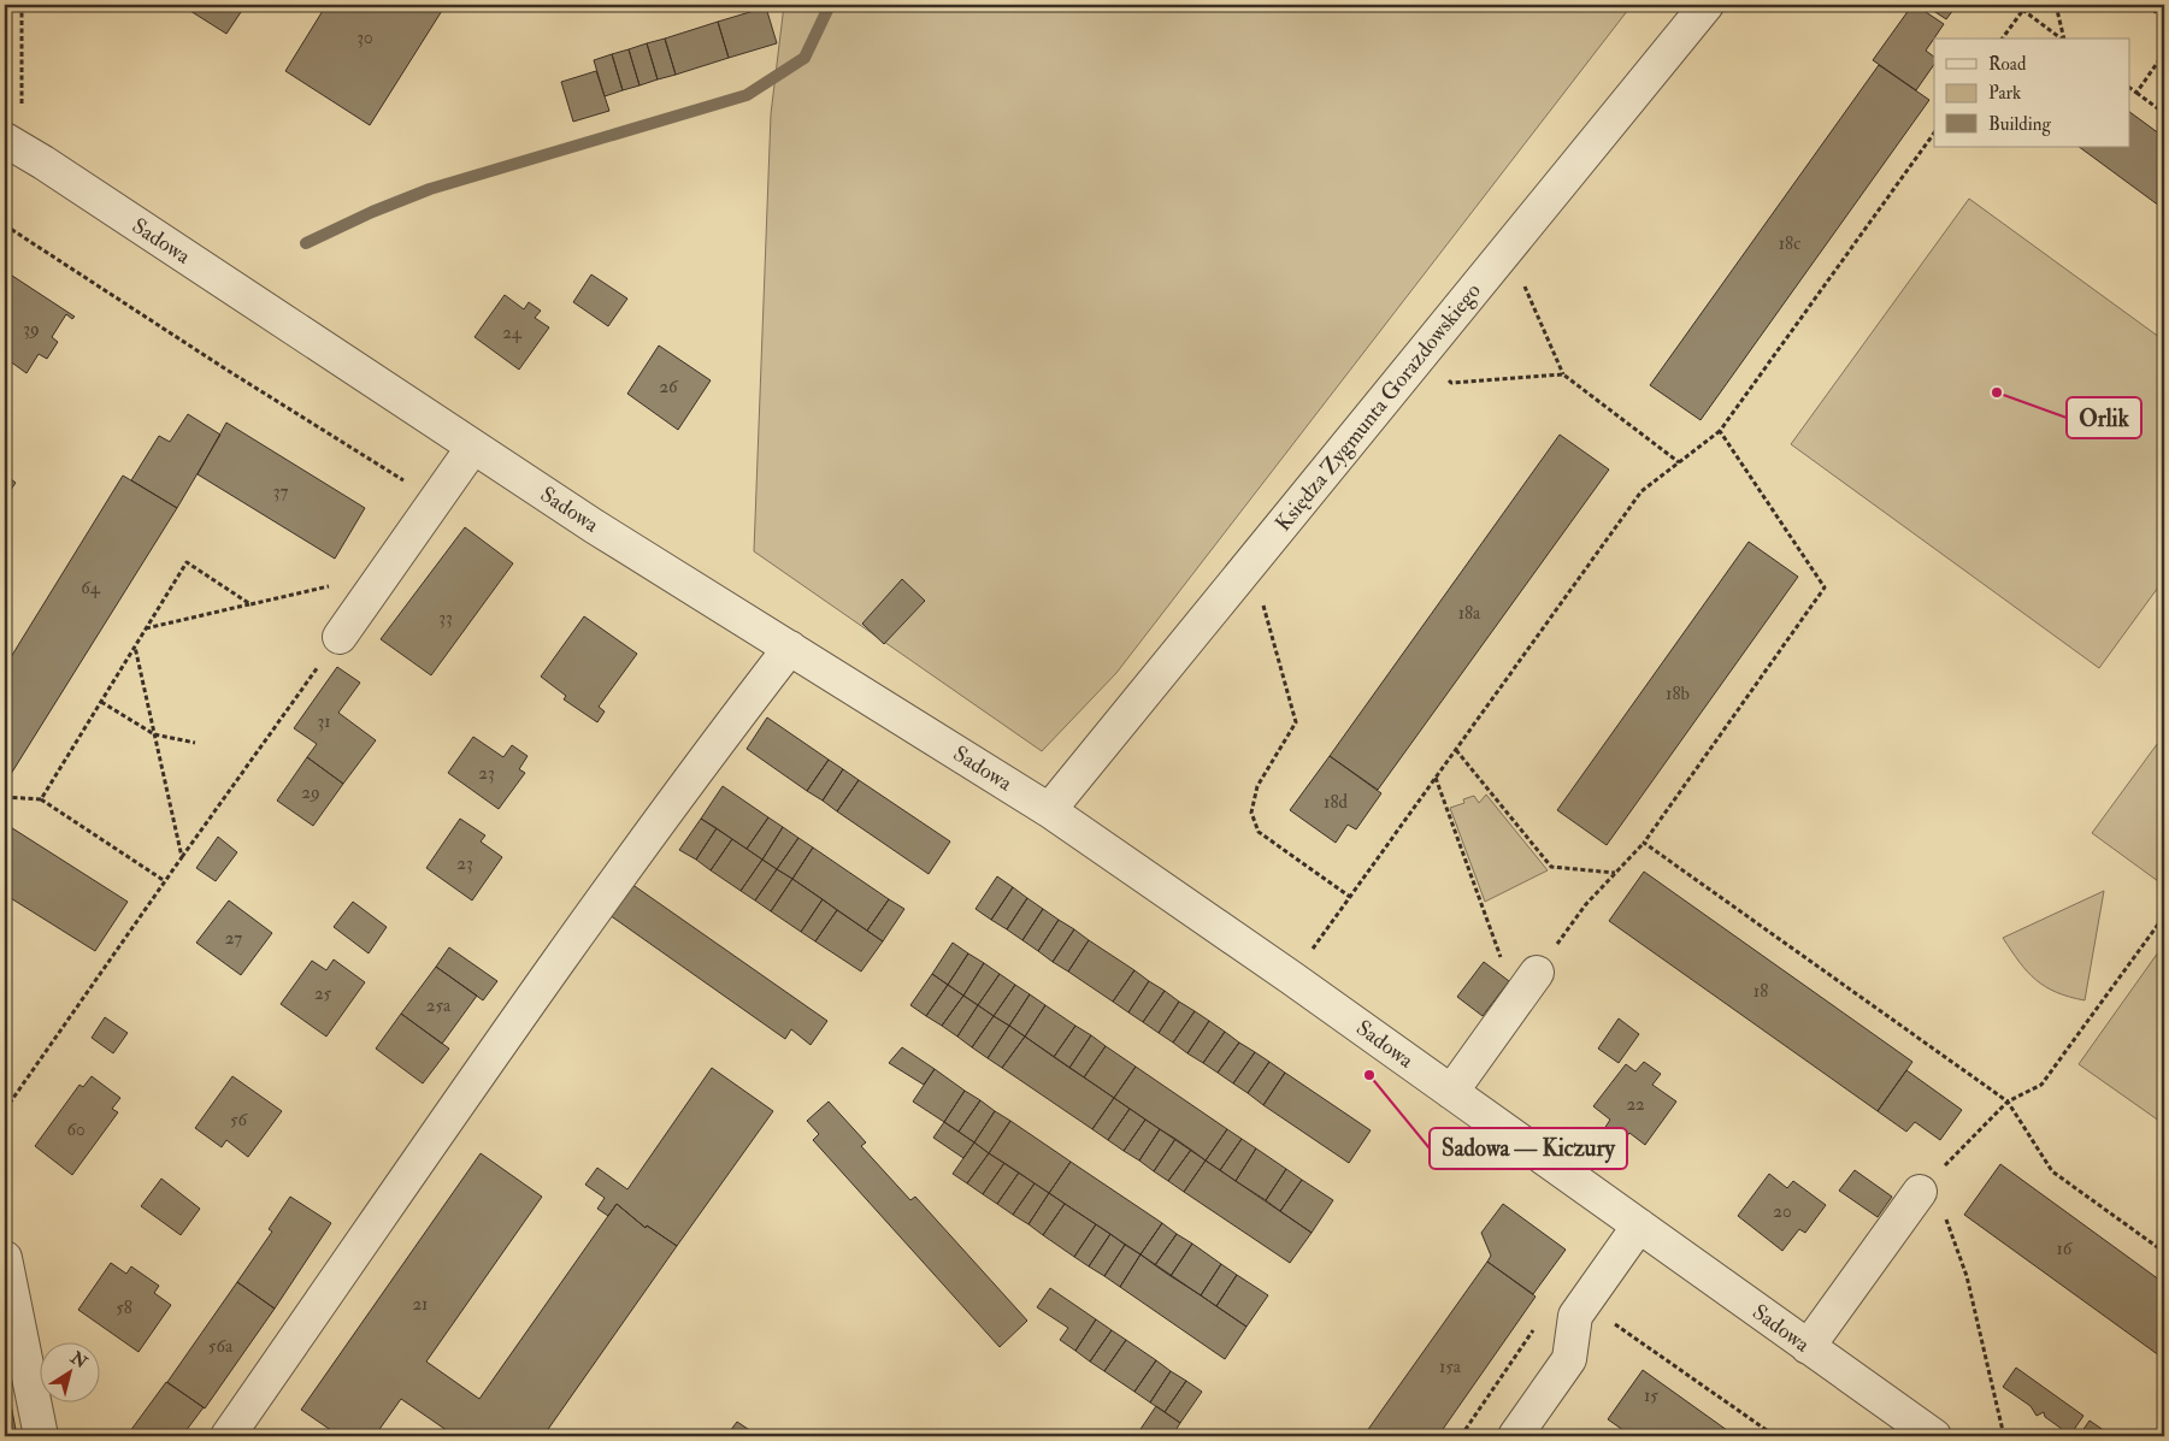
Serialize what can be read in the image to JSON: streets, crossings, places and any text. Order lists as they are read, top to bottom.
{
  "streets": {
    "street": ["Sadowa", "Księdza Zygmunta Gorazdowskiego"]
  },
  "crossings": [
    ["Sadowa", "Księdza Zygmunta Gorazdowskiego"]
  ],
  "places": ["Orlik", "Sadowa — Kiczury"],
  "house_numbers": [
    "30",
    "18c",
    "39",
    "24",
    "26",
    "37",
    "64",
    "18a",
    "33",
    "18b",
    "31",
    "23",
    "29",
    "18d",
    "23",
    "27",
    "18",
    "25",
    "25a",
    "22",
    "56",
    "60",
    "20",
    "16",
    "21",
    "58",
    "56a",
    "15a",
    "15"
  ],
  "legend": ["Road", "Park", "Building"],
  "north": "top right"
}
